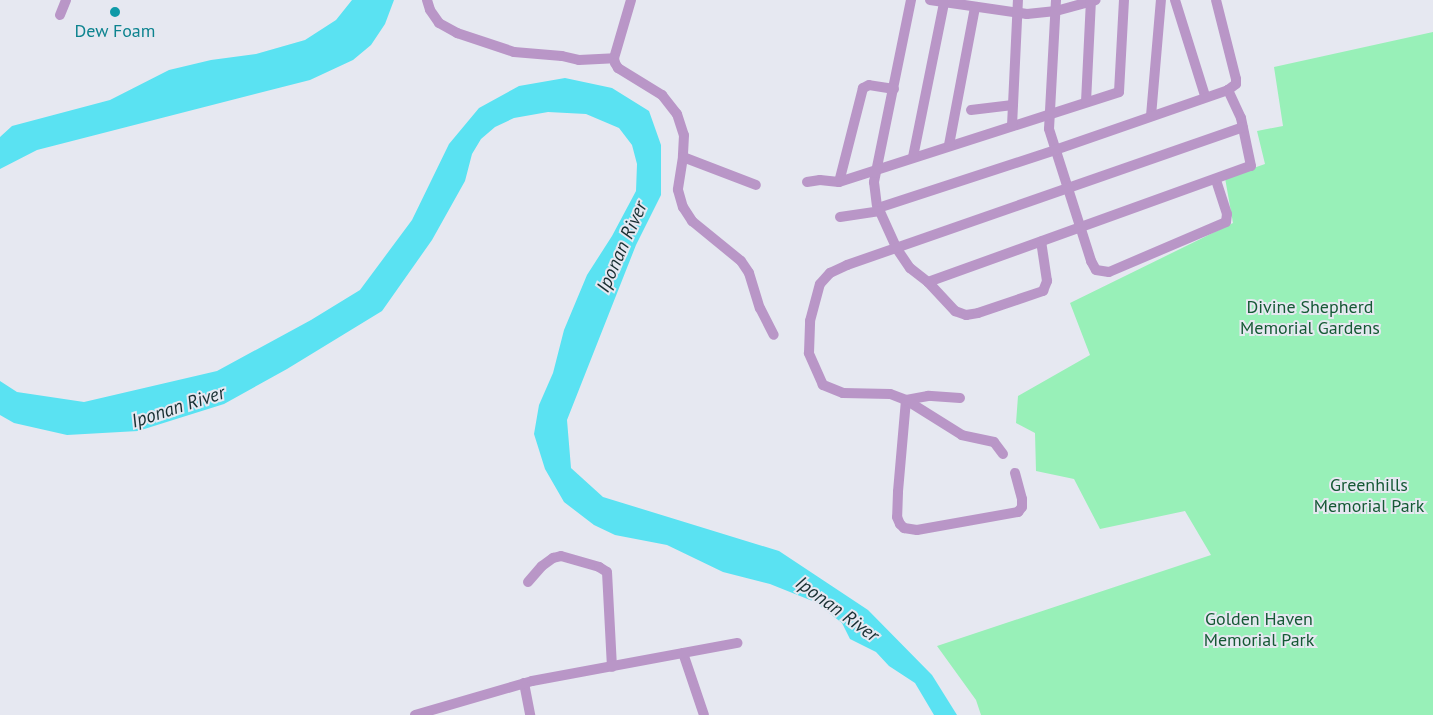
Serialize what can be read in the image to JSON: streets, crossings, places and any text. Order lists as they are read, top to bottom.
{
  "water": ["Iponan River"],
  "parks": ["Divine Shepherd Memorial Gardens", "Greenhills Memorial Park", "Golden Haven Memorial Park"],
  "places": ["Dew Foam"]
}
